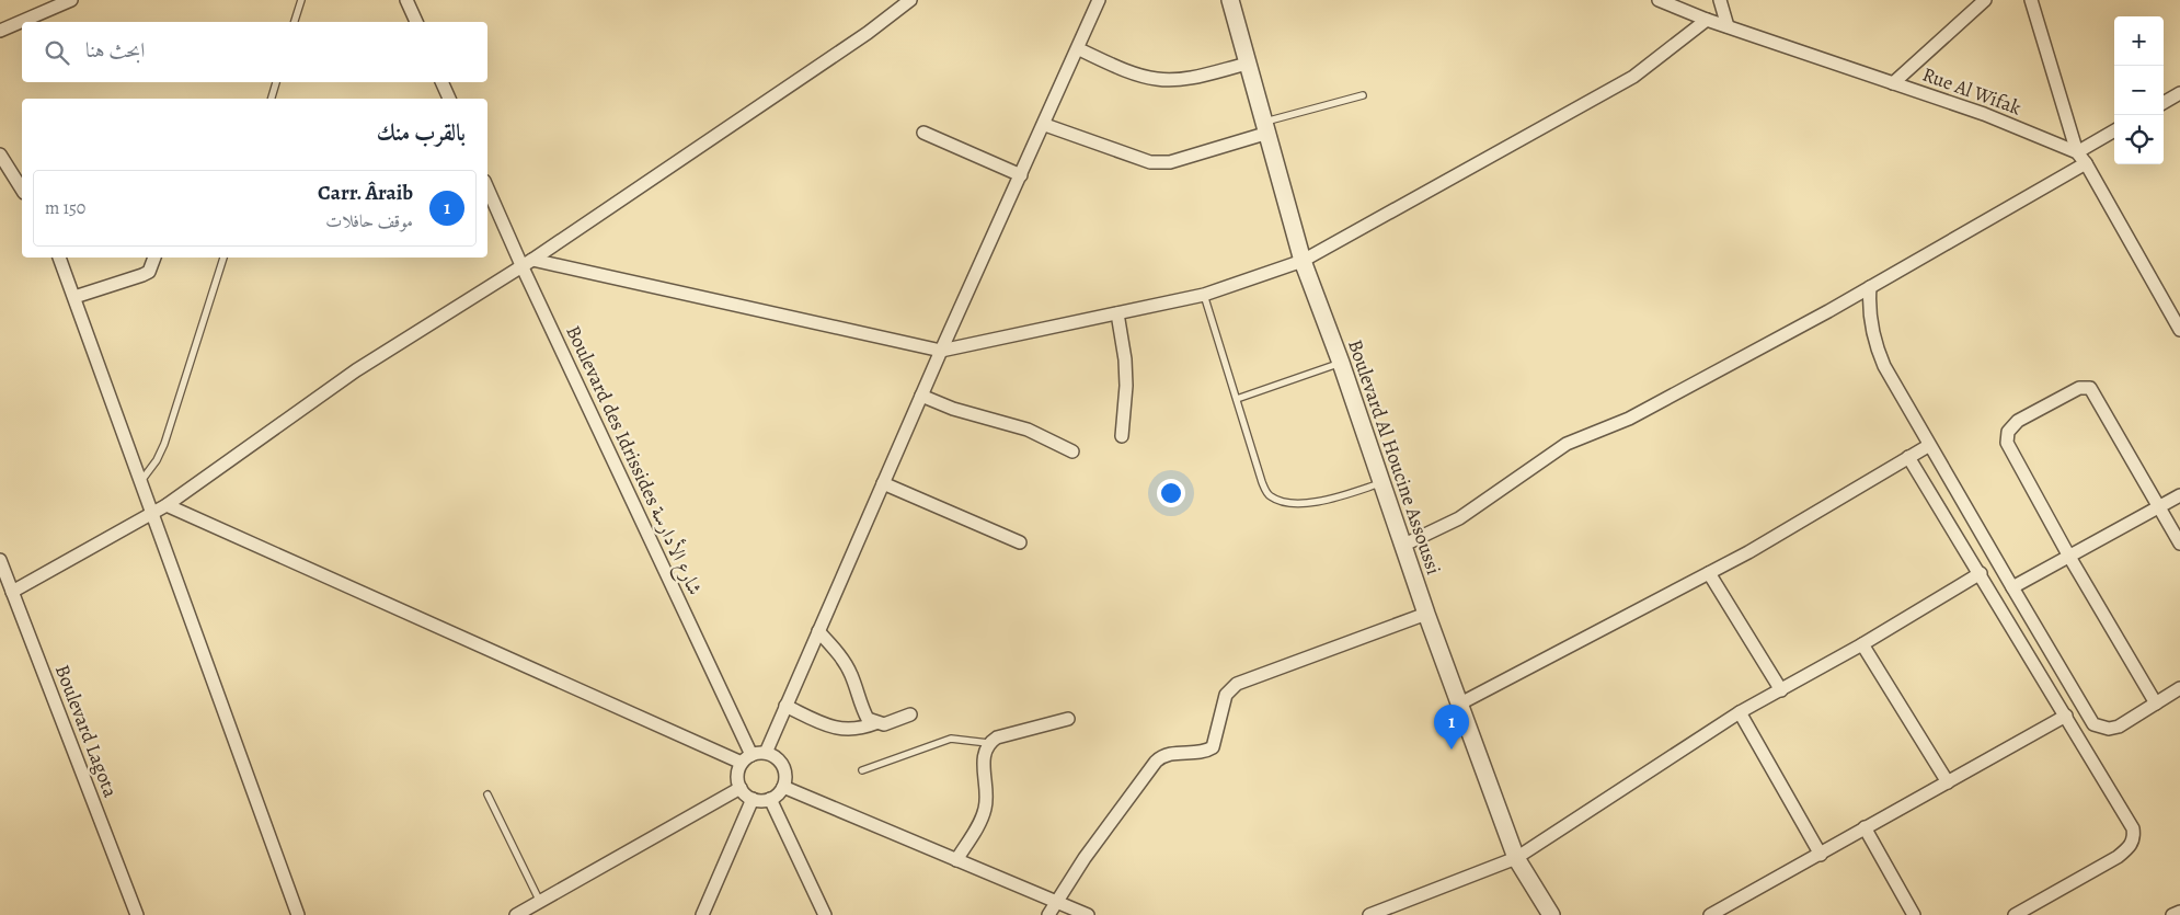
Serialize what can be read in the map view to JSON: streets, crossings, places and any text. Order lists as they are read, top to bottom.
{
  "streets": {
    "street": [
      "Rue Al Wifak",
      "Boulevard Al Houcine Assoussi",
      "Boulevard des Idrissides شارع الأدارسة",
      "Boulevard Lagota"
    ]
  },
  "page": {
    "map_buttons": ["+", "−"],
    "search": "ابحث هنا",
    "heading": "بالقرب منك",
    "list": [
      {
        "mark": "1",
        "name": "Carr. Âraib",
        "note": "موقف حافلات",
        "value": "150 m"
      }
    ],
    "pins": "1"
  }
}
